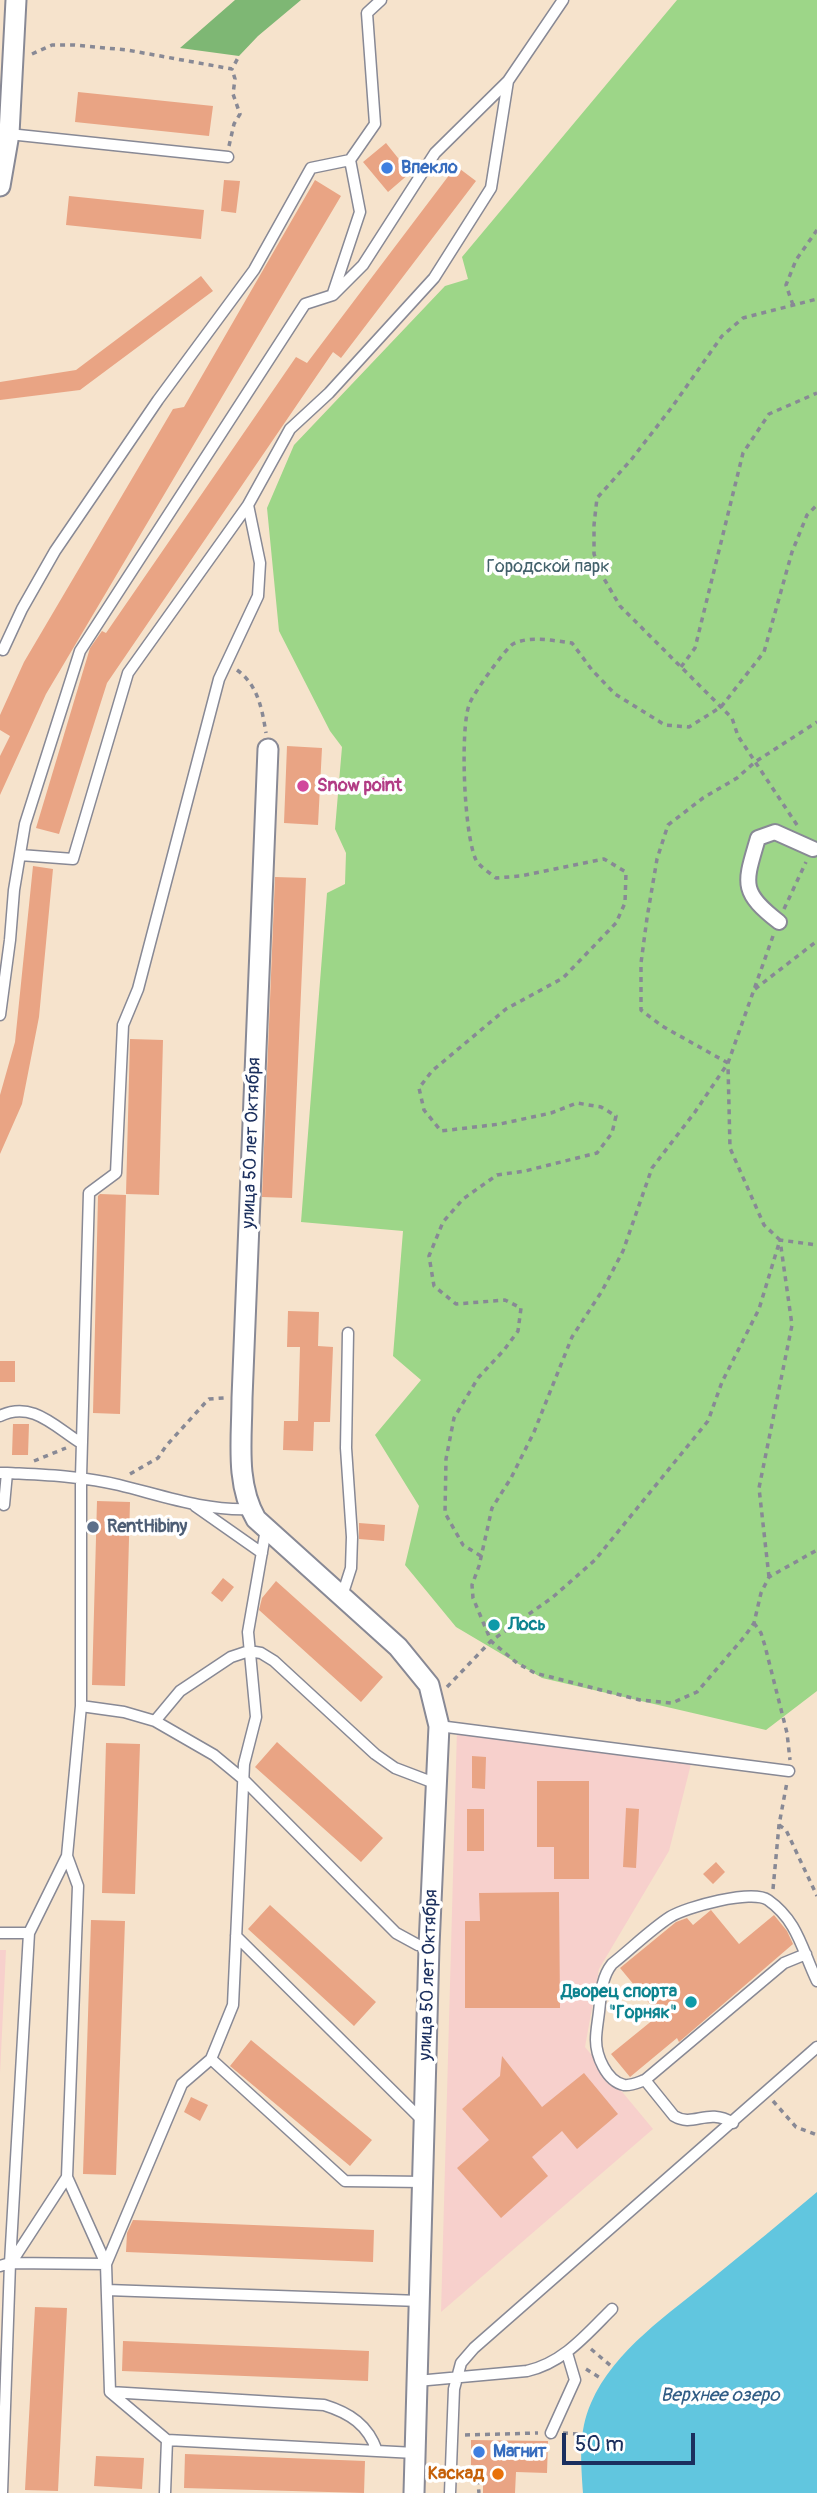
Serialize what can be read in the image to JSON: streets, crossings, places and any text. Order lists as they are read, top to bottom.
{
  "streets": {
    "street": ["улица 50 лет Октября"]
  },
  "water": ["Верхнее озеро"],
  "parks": ["Городской парк"],
  "places": [
    "Впекло",
    "Snow point",
    "RentHibiny",
    "Лось",
    "Дворец спорта \"Горняк\"",
    "Магнит",
    "Каскад"
  ],
  "scale_bar": "50 m"
}
